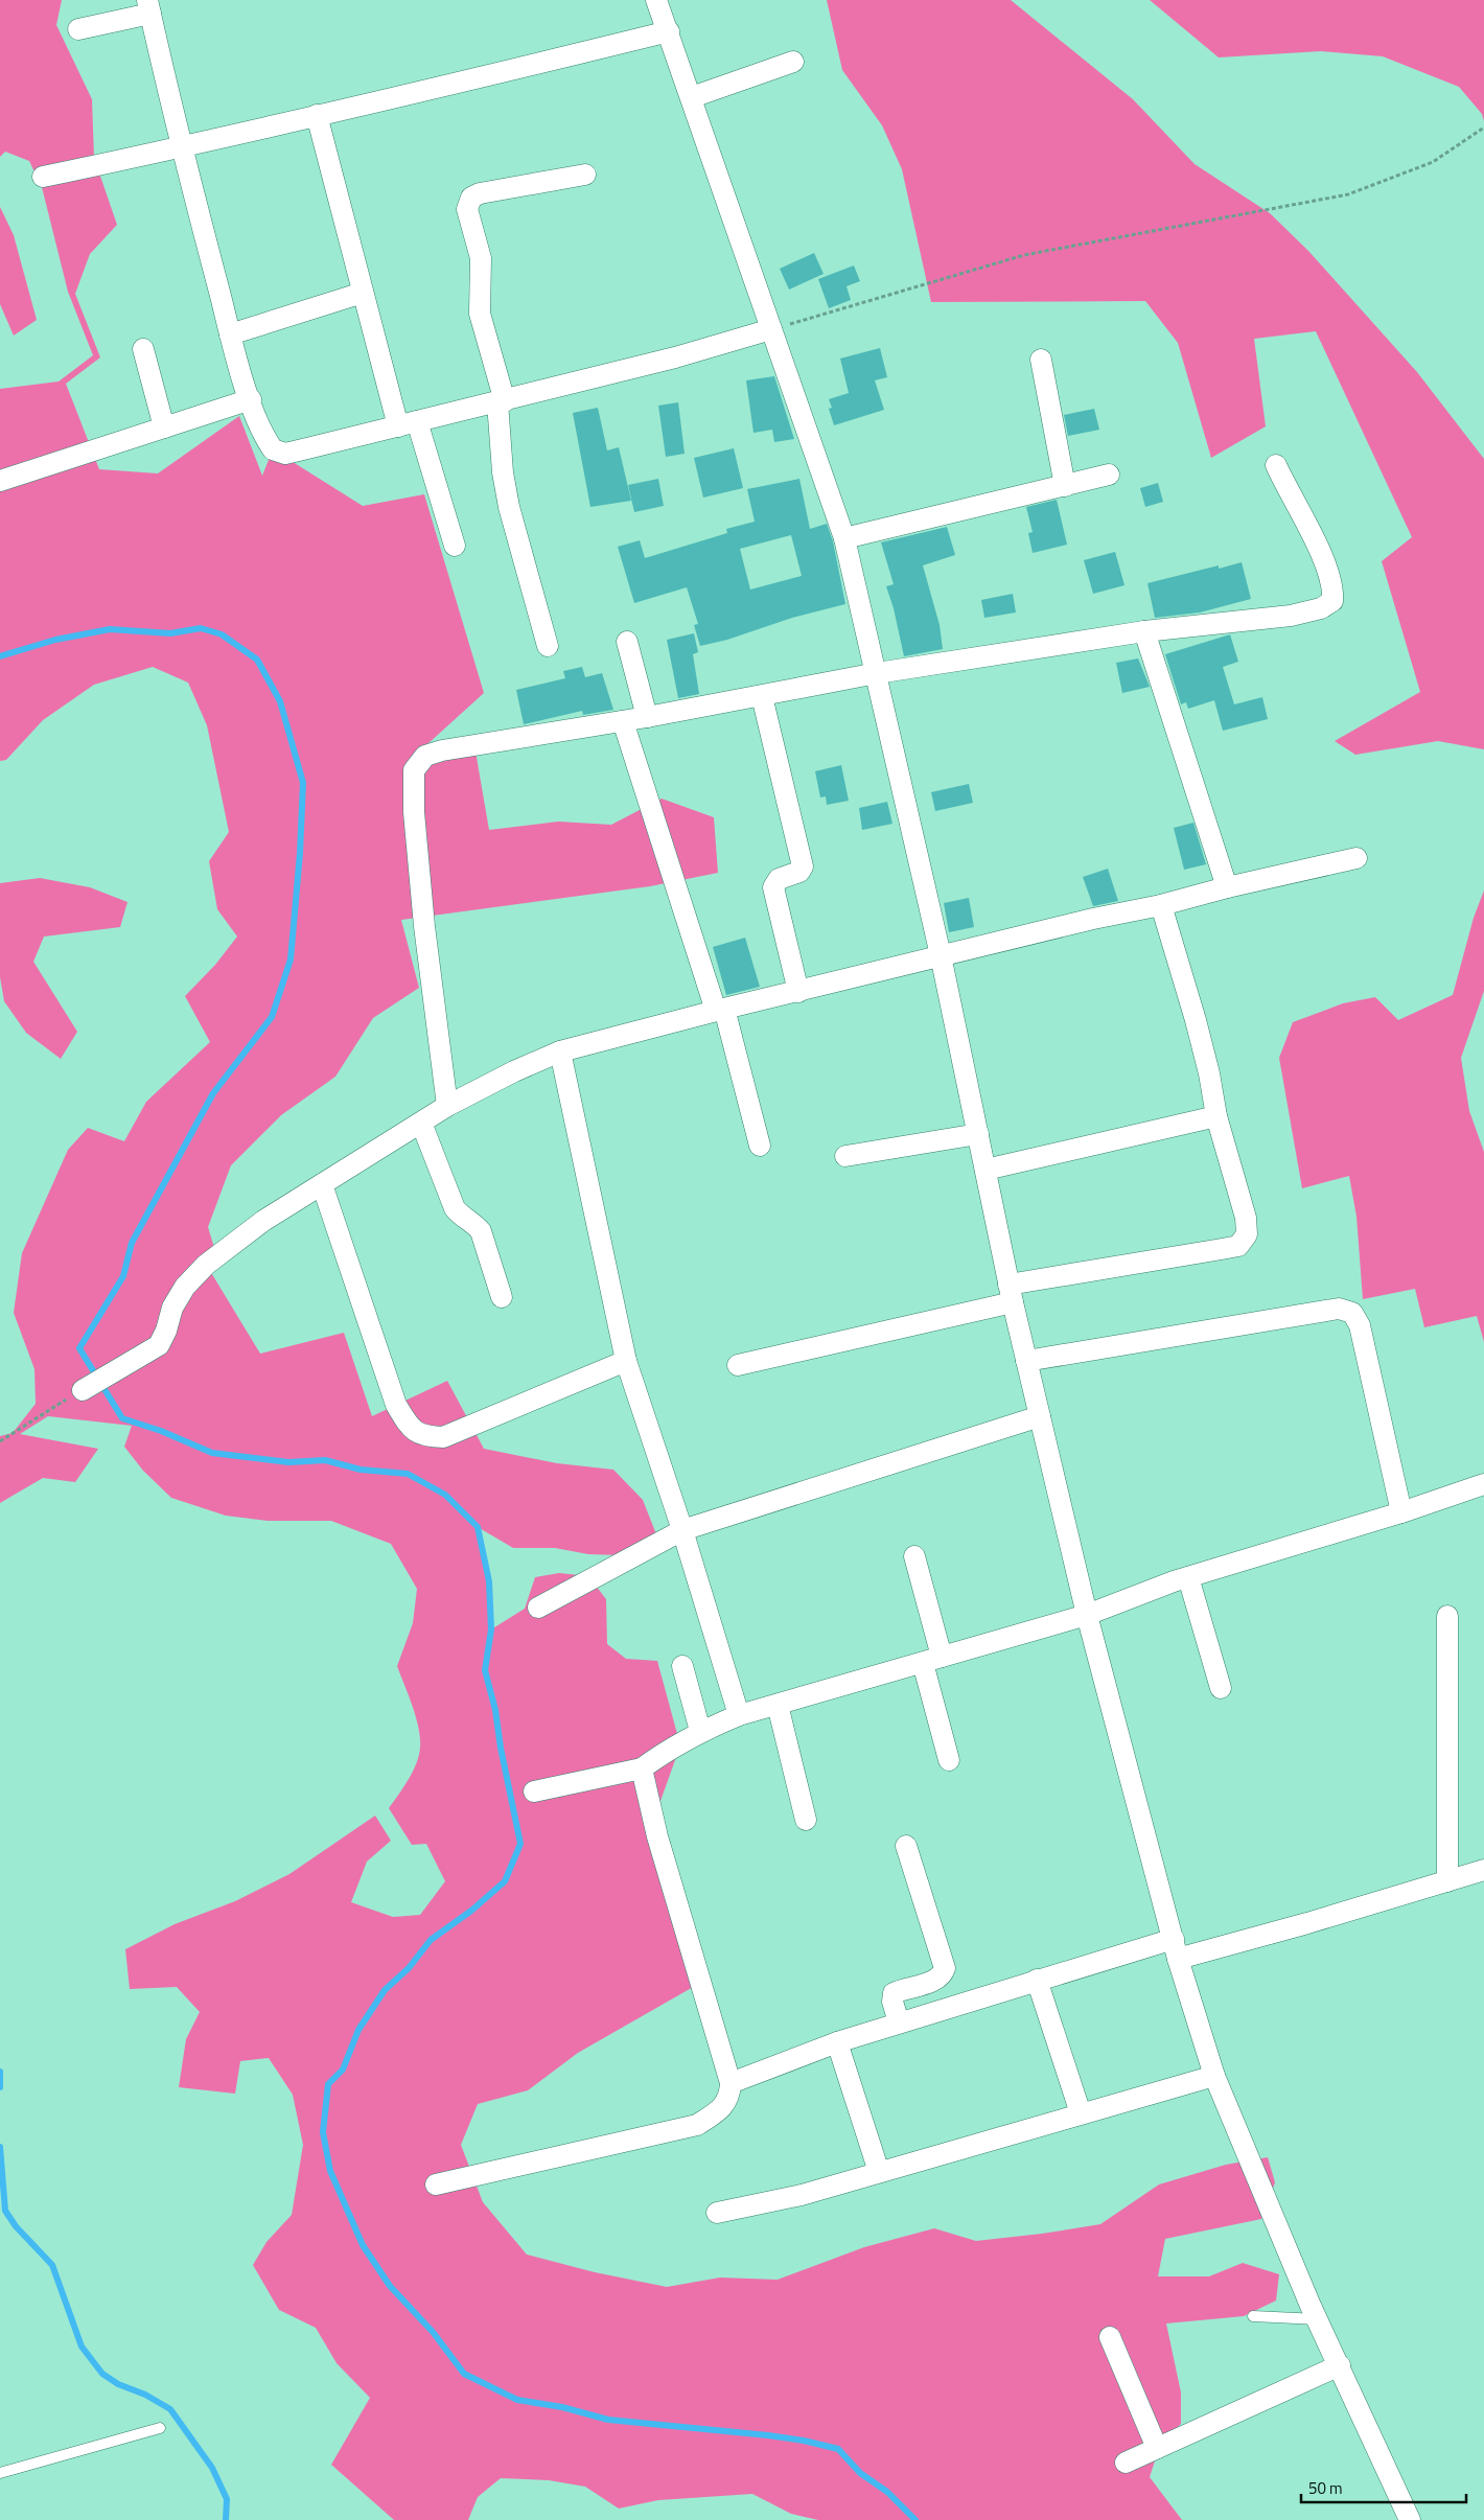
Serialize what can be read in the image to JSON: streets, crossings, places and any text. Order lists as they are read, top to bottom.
{
  "scale_bar": "50 m"
}
